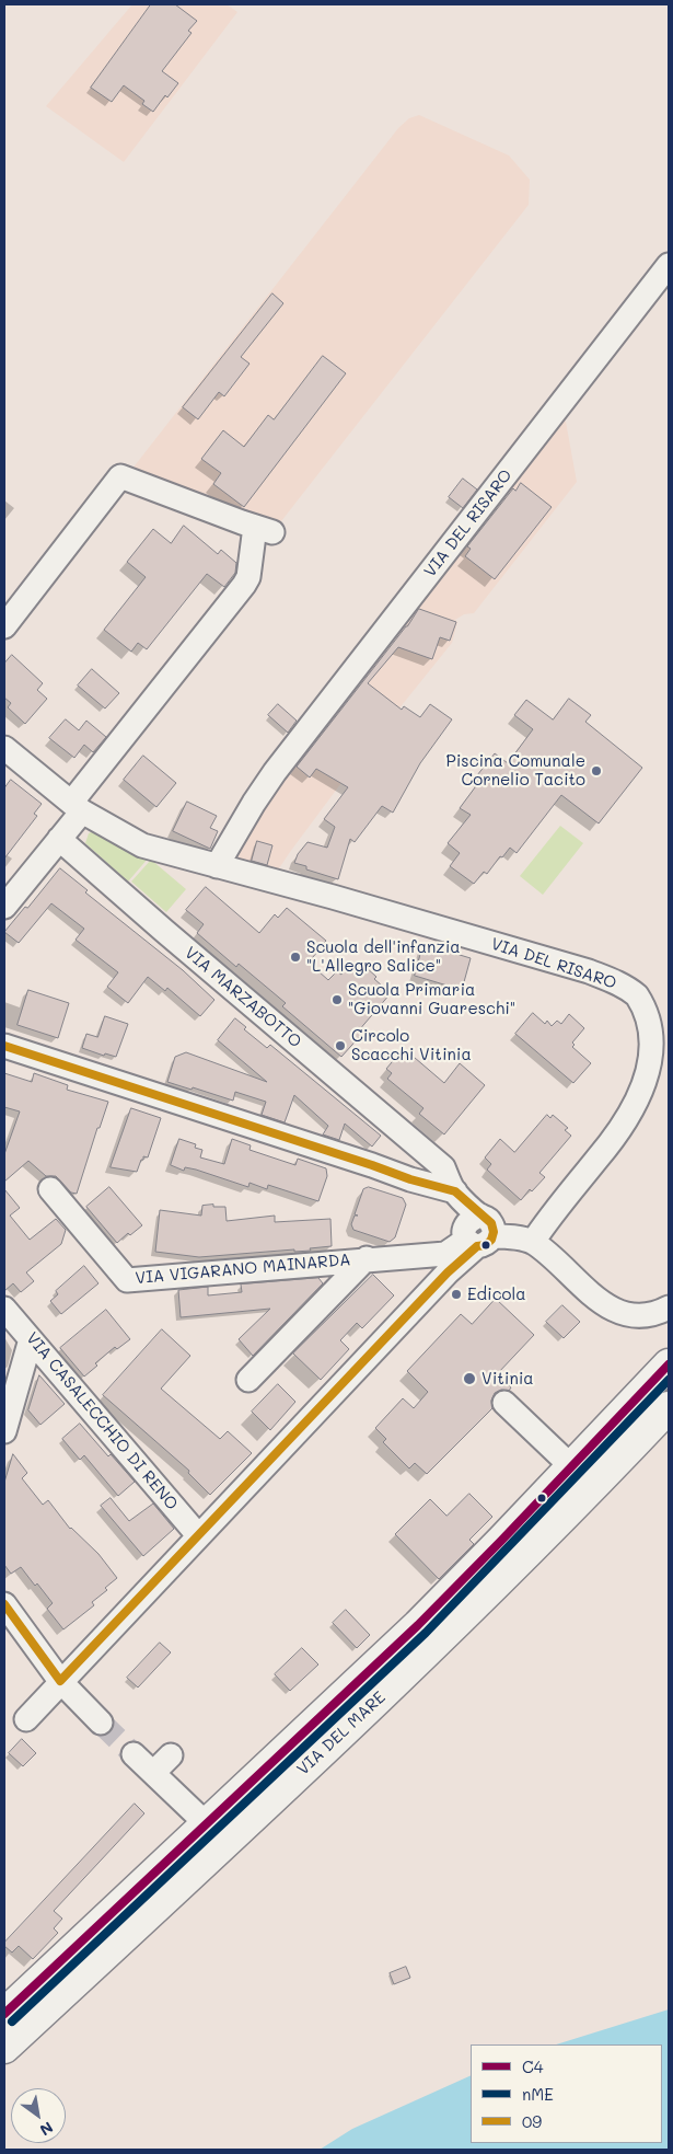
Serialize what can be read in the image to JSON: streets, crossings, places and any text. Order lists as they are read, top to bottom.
{
  "streets": {
    "main road": ["VIA DEL MARE"],
    "street": [
      "VIA DEL RISARO",
      "VIA MARZABOTTO",
      "VIA VIGARANO MAINARDA",
      "VIA CASALECCHIO DI RENO"
    ]
  },
  "places": [
    "Piscina Comunale Cornelio Tacito",
    "Scuola dell'infanzia \"L'Allegro Salice\"",
    "Scuola Primaria \"Giovanni Guareschi\"",
    "Circolo Scacchi Vitinia",
    "Edicola",
    "Vitinia"
  ],
  "lines": ["transit line 09", "transit line C4", "transit line nME"],
  "legend": ["C4", "nME", "09"],
  "north": "bottom right"
}
